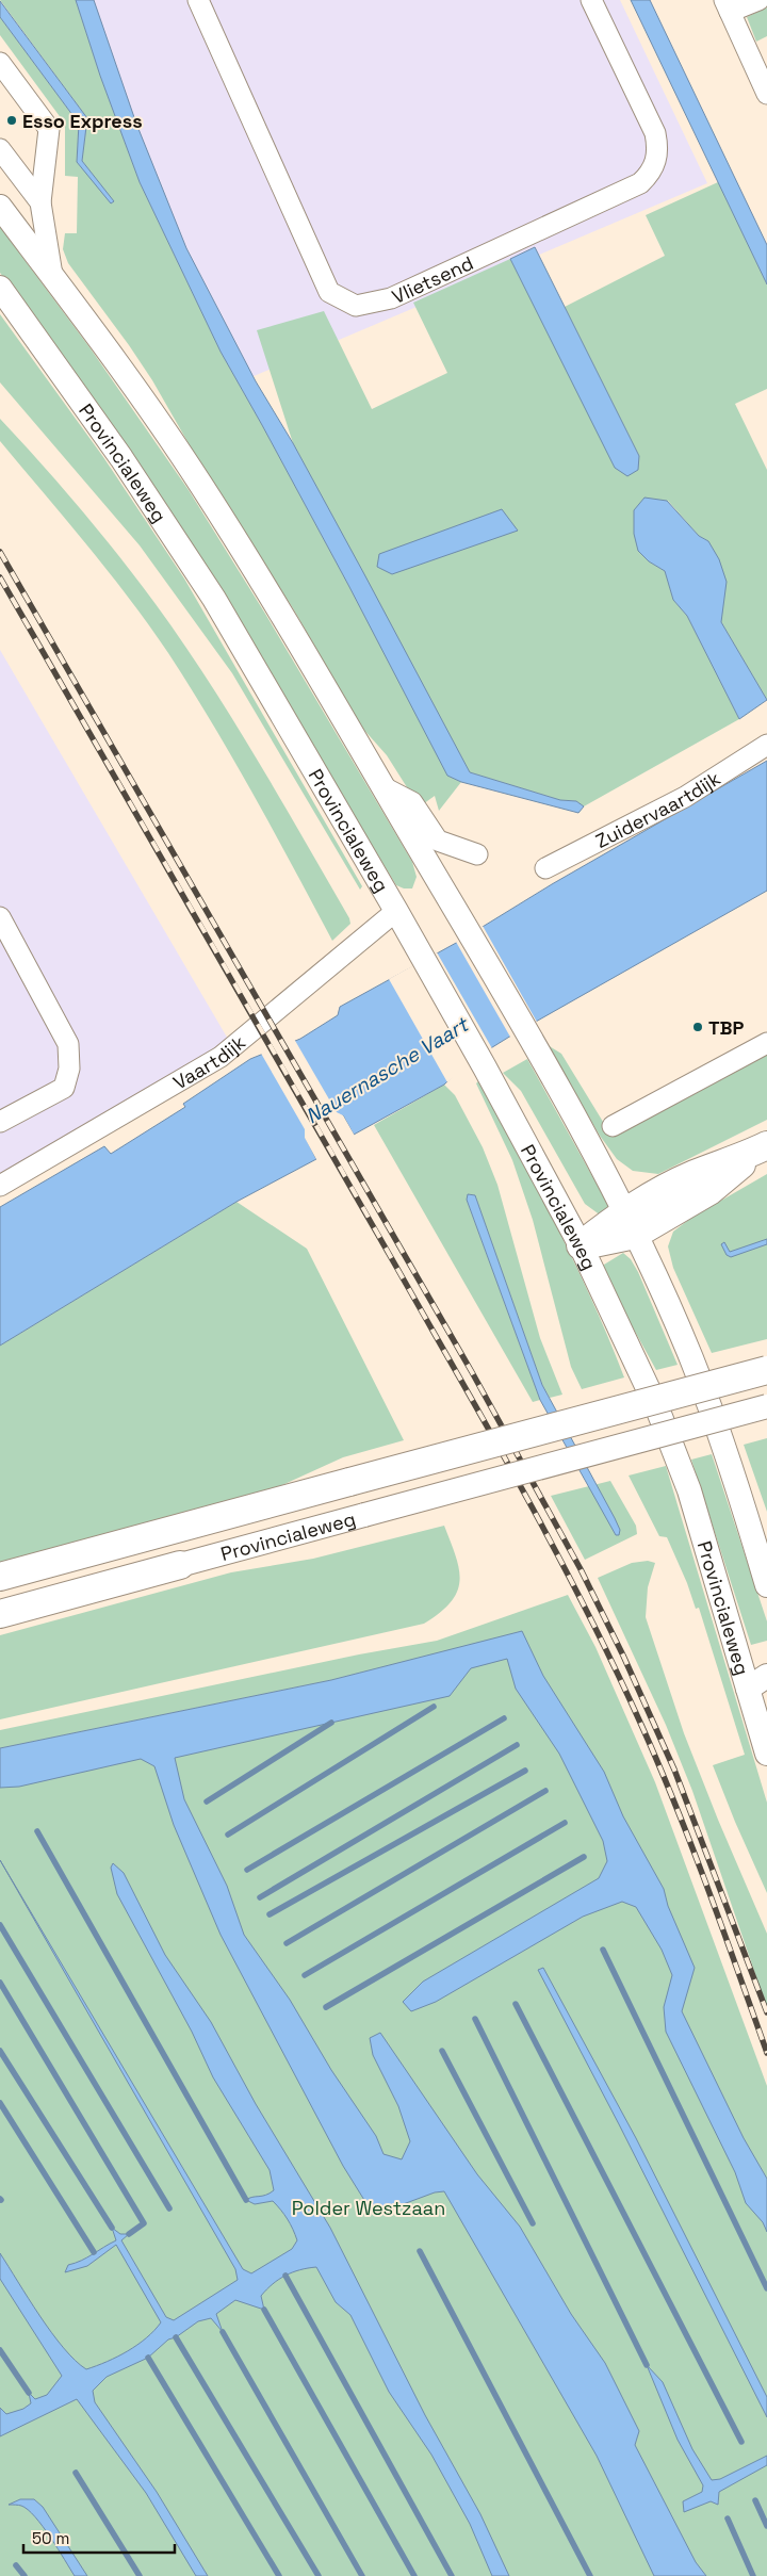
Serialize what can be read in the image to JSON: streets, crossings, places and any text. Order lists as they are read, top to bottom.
{
  "streets": {
    "highway": ["Provincialeweg"],
    "street": ["Vlietsend", "Zuidervaartdijk", "Vaartdijk"]
  },
  "crossings": [
    ["Provincialeweg", "Vaartdijk"]
  ],
  "water": ["Nauernasche Vaart"],
  "parks": ["Polder Westzaan"],
  "places": ["Esso Express", "TBP"],
  "scale_bar": "50 m"
}
